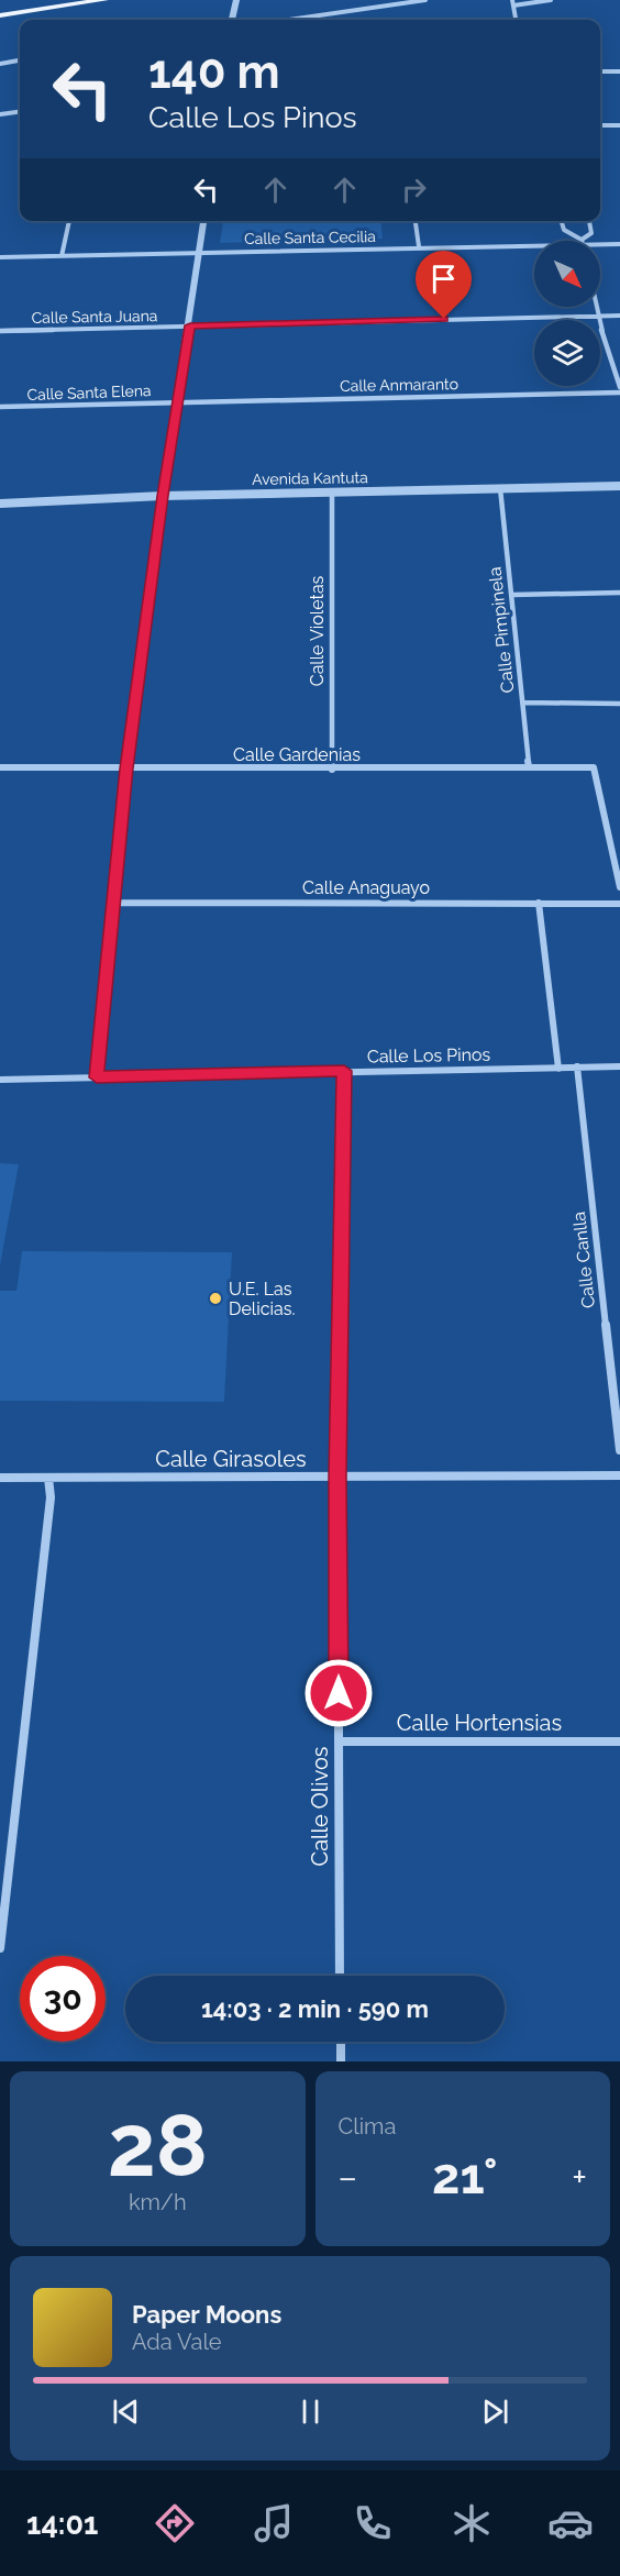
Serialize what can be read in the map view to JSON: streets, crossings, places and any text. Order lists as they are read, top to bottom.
{
  "streets": {
    "street": [
      "Calle Santa Cecilia",
      "Calle Santa Juana",
      "Calle Anmaranto",
      "Calle Santa Elena",
      "Avenida Kantuta",
      "Calle Pimpinela",
      "Calle Violetas",
      "Calle Gardenias",
      "Calle Anaguayo",
      "Calle Los Pinos",
      "Calle Canlla",
      "Calle Girasoles",
      "Calle Hortensias",
      "Calle Olivos"
    ]
  },
  "crossings": [
    ["Calle Anmaranto", "Calle Santa Elena"],
    ["Avenida Kantuta", "Calle Pimpinela"],
    ["Avenida Kantuta", "Calle Violetas"],
    ["Calle Pimpinela", "Calle Gardenias"],
    ["Calle Violetas", "Calle Gardenias"],
    ["Calle Los Pinos", "Calle Canlla"],
    ["Calle Los Pinos", "Calle Olivos"],
    ["Calle Girasoles", "Calle Olivos"],
    ["Calle Hortensias", "Calle Olivos"]
  ],
  "places": ["U.E. Las Delicias."],
  "north": "bottom right",
  "page": {
    "turn": ["140 m", "Calle Los Pinos"],
    "limit": "30",
    "trip": "14:03 · 2 min · 590 m",
    "tile": [
      ["28", "km/h"],
      "Clima"
    ],
    "heat": ["−", "21°", "+"],
    "song": ["Paper Moons", "Ada Vale"],
    "tabs": "14:01"
  }
}
